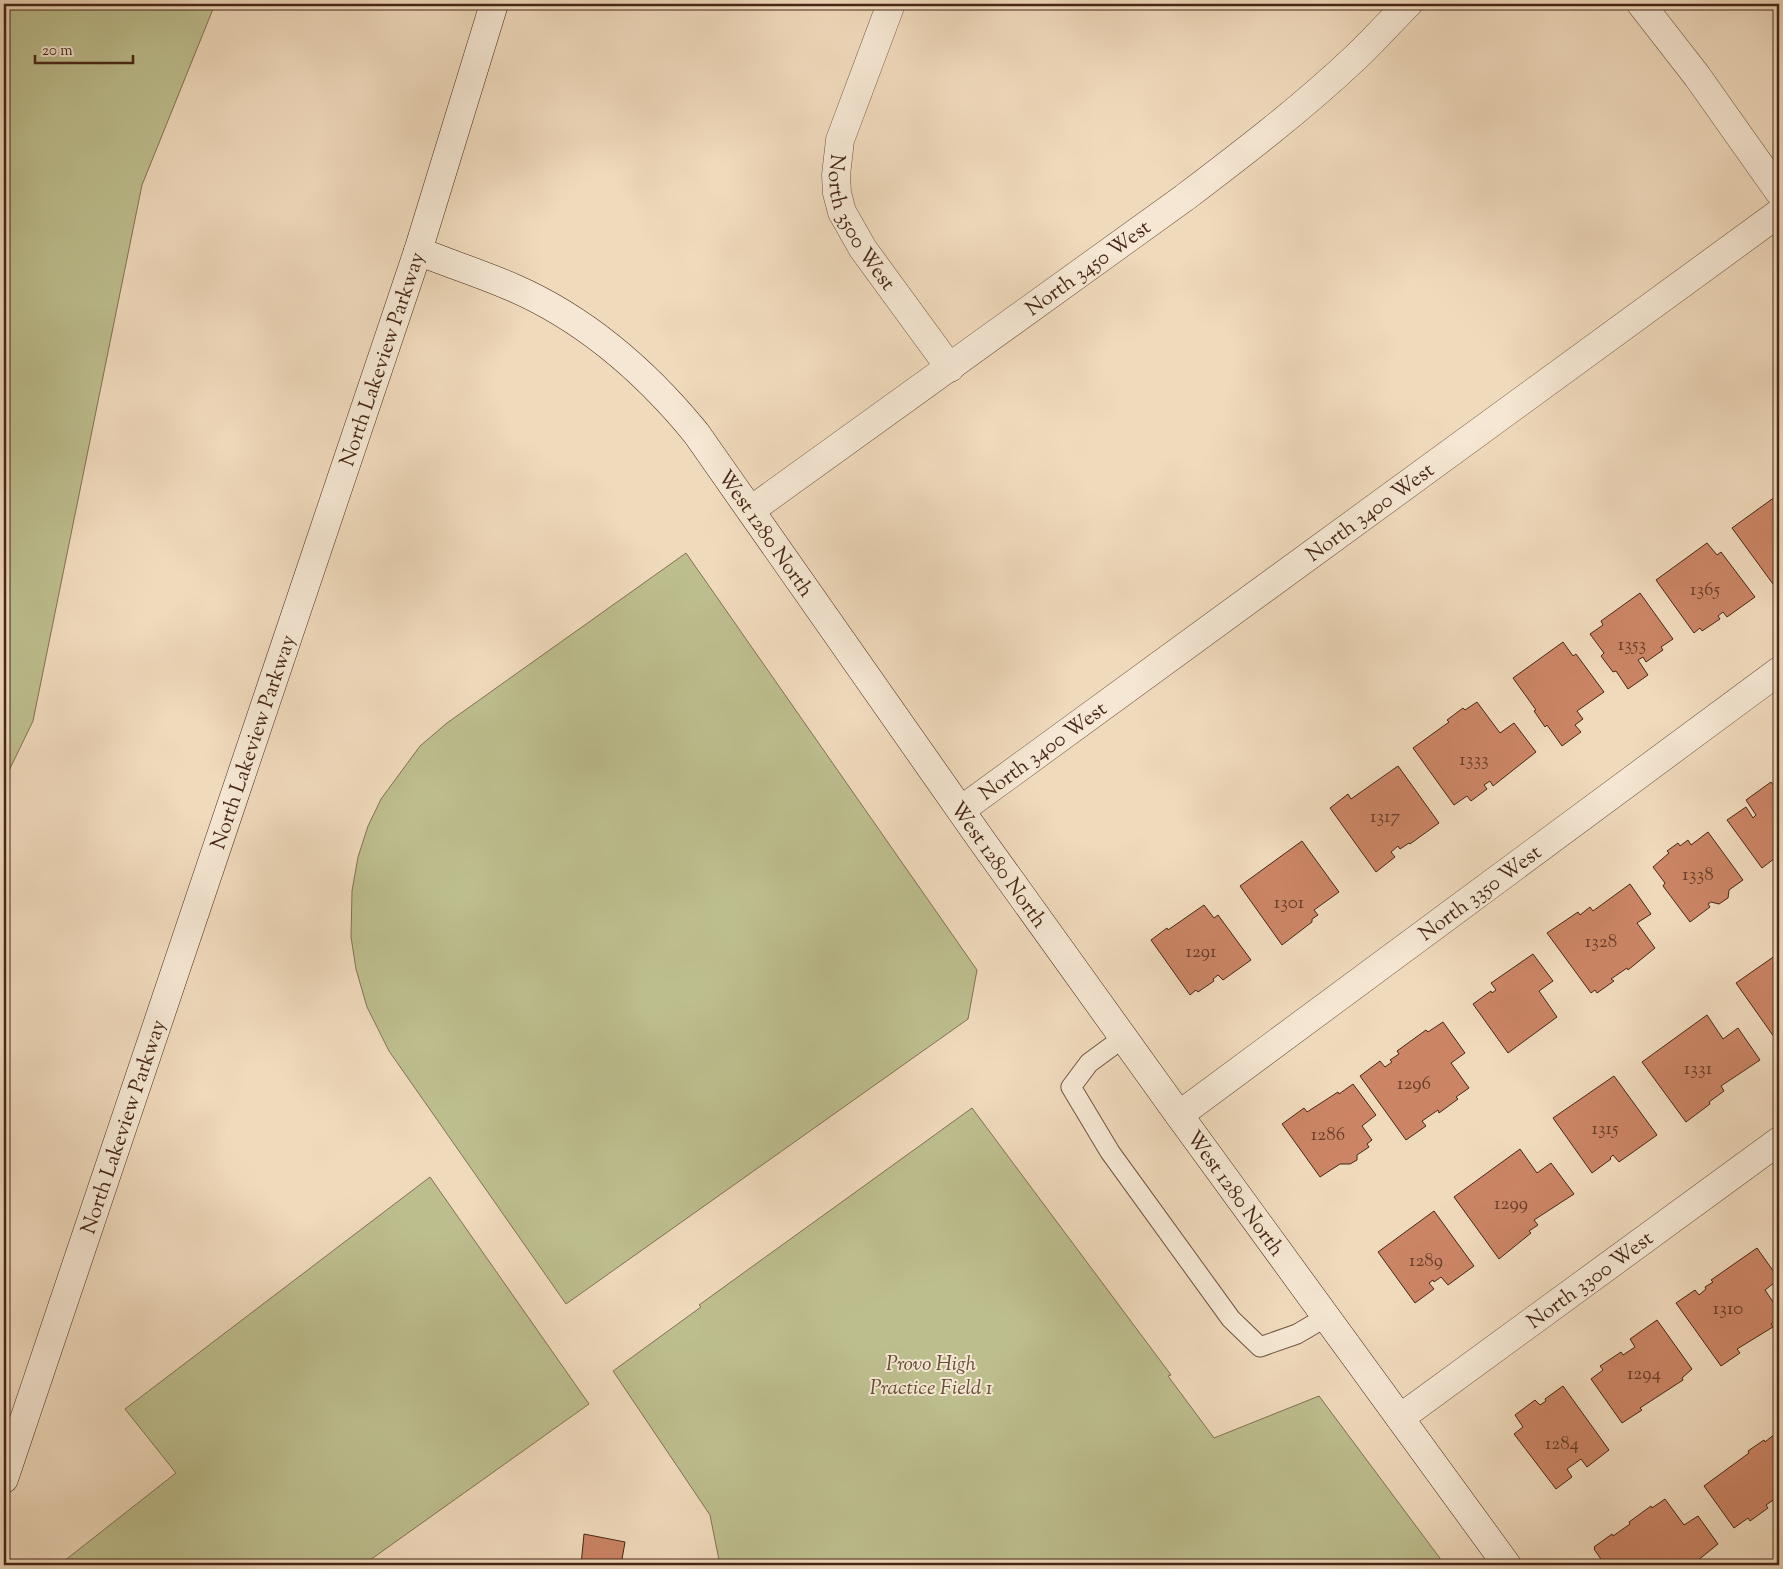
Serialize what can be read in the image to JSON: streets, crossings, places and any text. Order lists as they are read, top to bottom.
{
  "streets": {
    "street": [
      "North 3500 West",
      "North 3450 West",
      "North Lakeview Parkway",
      "North 3400 West",
      "West 1280 North",
      "North 3350 West",
      "North 3300 West"
    ]
  },
  "crossings": [
    ["North 3500 West", "North 3450 West"],
    ["North 3450 West", "West 1280 North"],
    ["North Lakeview Parkway", "West 1280 North"],
    ["North 3400 West", "West 1280 North"],
    ["West 1280 North", "North 3350 West"],
    ["West 1280 North", "North 3300 West"]
  ],
  "parks": ["Provo High Practice Field 1"],
  "house_numbers": [
    "1365",
    "1353",
    "1333",
    "1317",
    "1338",
    "1301",
    "1328",
    "1291",
    "1331",
    "1296",
    "1315",
    "1286",
    "1299",
    "1289",
    "1310",
    "1294",
    "1284"
  ],
  "scale_bar": "20 m"
}
